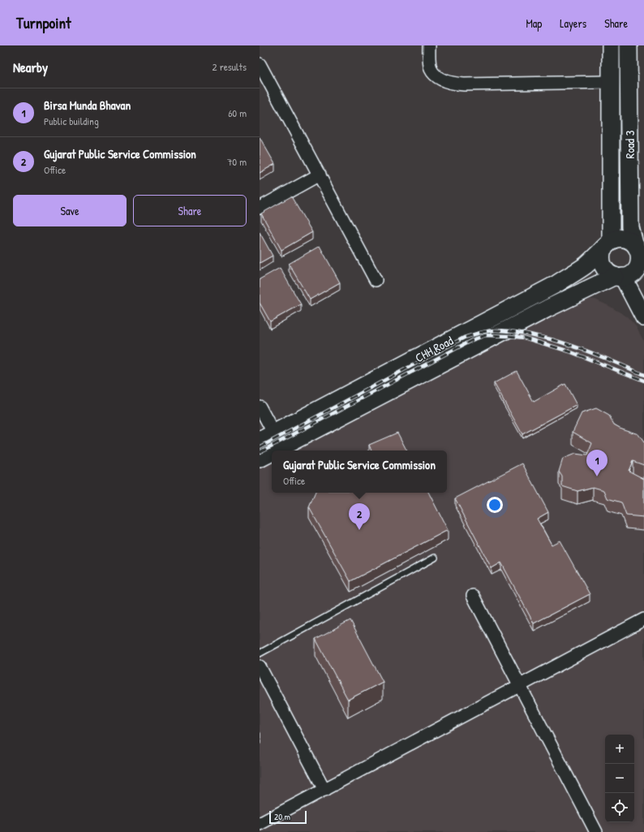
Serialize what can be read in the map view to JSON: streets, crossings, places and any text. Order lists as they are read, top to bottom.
{
  "streets": {
    "street": ["Road 3", "CHH Road"]
  },
  "crossings": [
    ["Road 3", "CHH Road"]
  ],
  "scale_bar": "20 m",
  "page": {
    "header": "Turnpoint",
    "nav": ["Map", "Layers", "Share"],
    "heading": ["Nearby", "2 results"],
    "list": [
      {
        "mark": "1",
        "name": "Birsa Munda Bhavan",
        "note": "Public building",
        "value": "60 m"
      },
      {
        "mark": "2",
        "name": "Gujarat Public Service Commission",
        "note": "Office",
        "value": "70 m"
      }
    ],
    "buttons": ["Save", "Share"],
    "pins": ["1", "2"],
    "popup": ["Gujarat Public Service Commission", "Office"],
    "map_buttons": ["+", "−"],
    "scale": "20 m"
  }
}
